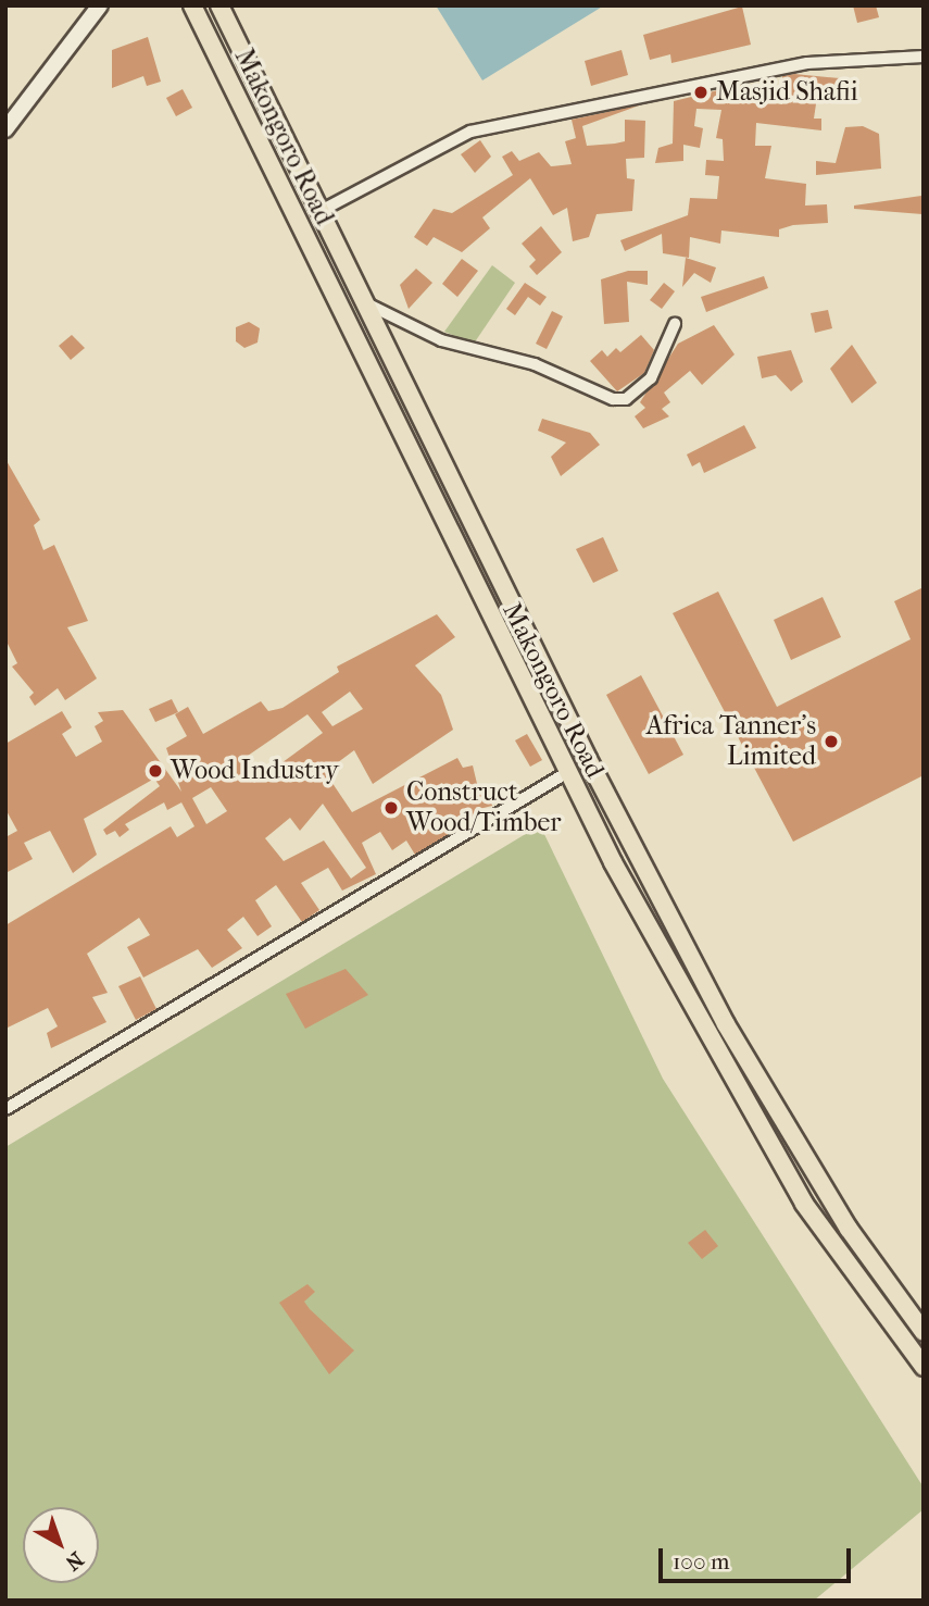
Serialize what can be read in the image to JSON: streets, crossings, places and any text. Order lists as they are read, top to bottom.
{
  "streets": {
    "main road": ["Makongoro Road"]
  },
  "places": [
    "Masjid Shafii",
    "Africa Tanner's Limited",
    "Wood Industry",
    "Construct Wood/Timber"
  ],
  "scale_bar": "100 m",
  "north": "bottom right"
}
